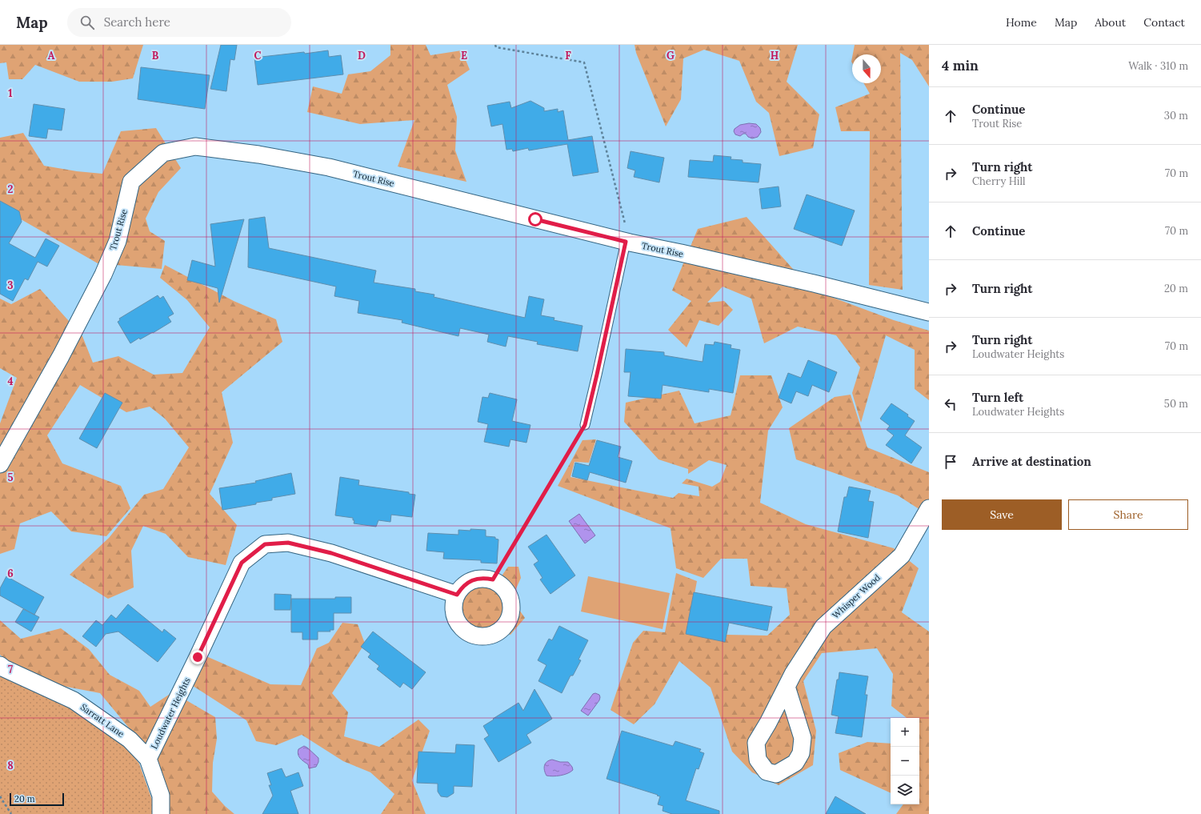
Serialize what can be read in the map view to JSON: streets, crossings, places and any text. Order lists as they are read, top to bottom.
{
  "streets": {
    "street": [
      "Trout Rise",
      "Whisper Wood",
      "Loudwater Heights",
      "Sarratt Lane"
    ]
  },
  "crossings": [
    ["Loudwater Heights", "Sarratt Lane"]
  ],
  "scale_bar": "20 m",
  "north": "bottom",
  "page": {
    "header": "Map",
    "search": "Search here",
    "nav": [
      "Home",
      "Map",
      "About",
      "Contact"
    ],
    "heading": ["4 min", "Walk · 310 m"],
    "list": [
      ["Continue", "Trout Rise", "30 m"],
      ["Turn right", "Cherry Hill", "70 m"],
      ["Continue", "70 m"],
      ["Turn right", "20 m"],
      ["Turn right", "Loudwater Heights", "70 m"],
      ["Turn left", "Loudwater Heights", "50 m"],
      "Arrive at destination"
    ],
    "buttons": ["Save", "Share"],
    "map_buttons": ["+", "−"],
    "scale": "20 m"
  },
  "grid": {
    "columns": [
      "A",
      "B",
      "C",
      "D",
      "E",
      "F",
      "G",
      "H"
    ],
    "rows": [
      "1",
      "2",
      "3",
      "4",
      "5",
      "6",
      "7",
      "8"
    ]
  }
}
